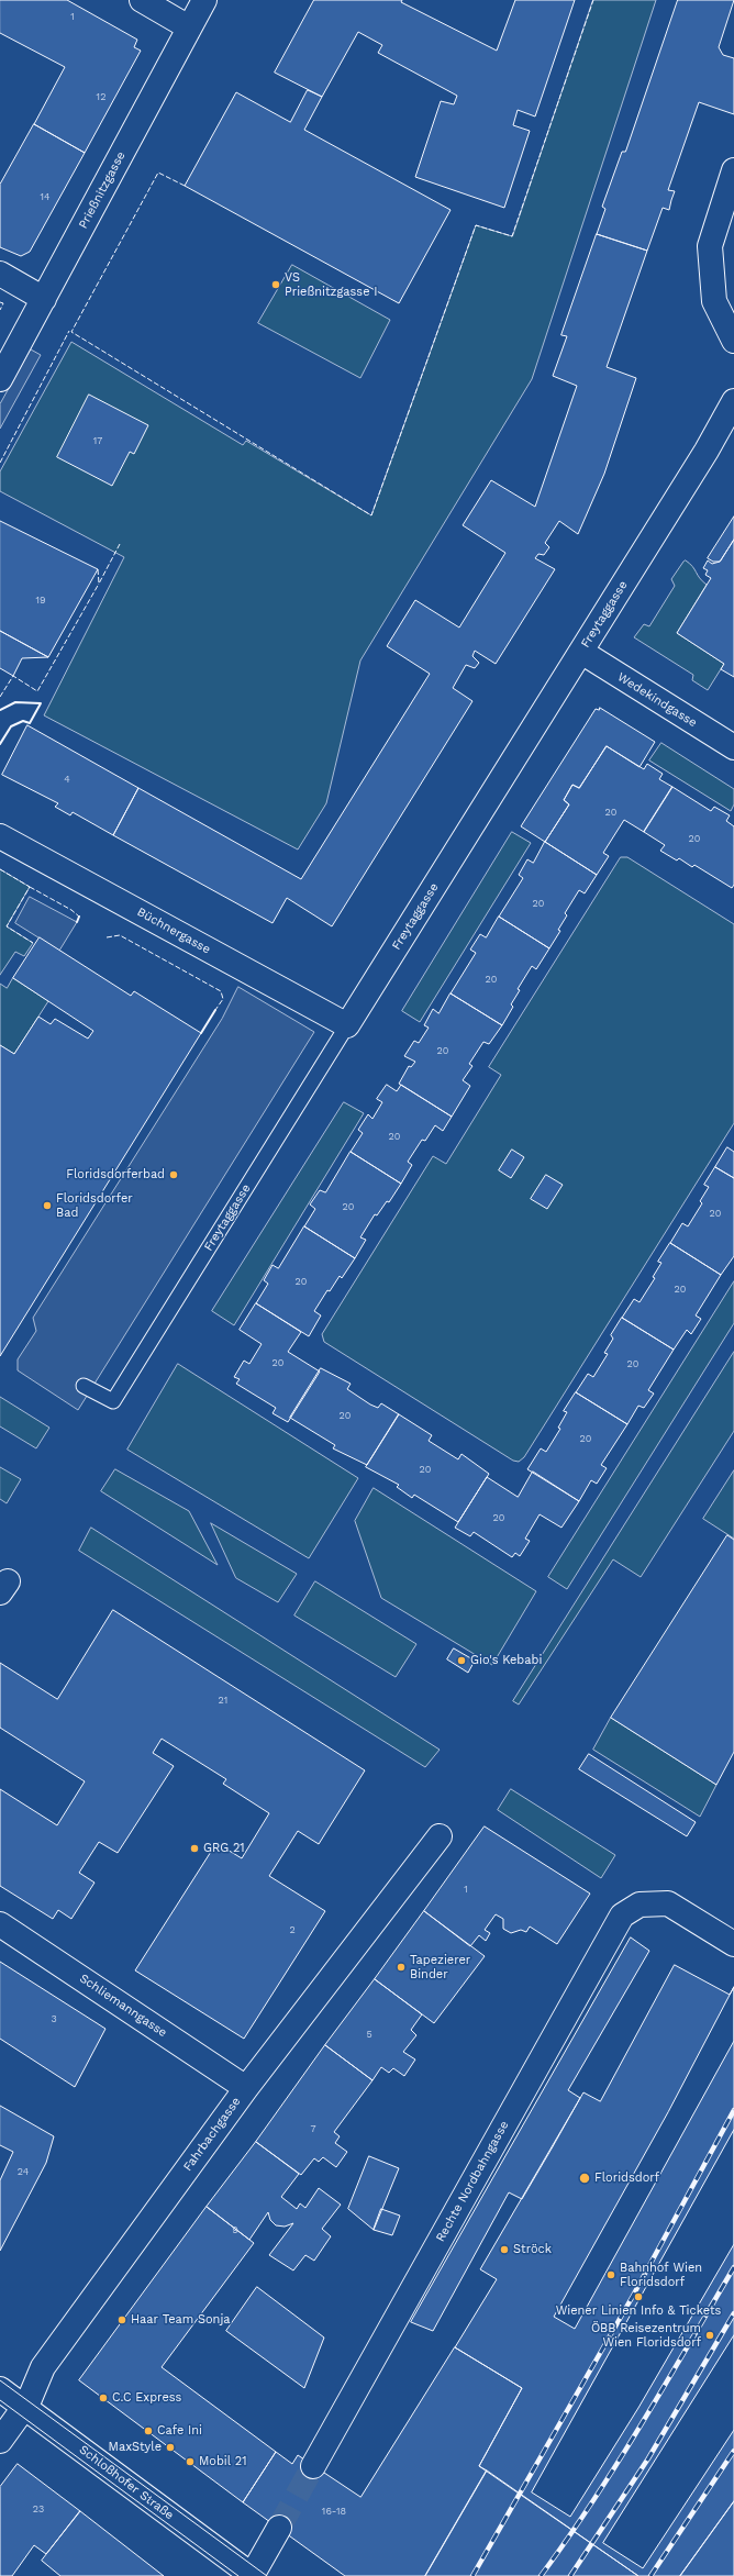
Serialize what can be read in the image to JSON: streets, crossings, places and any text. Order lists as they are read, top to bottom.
{
  "streets": {
    "street": [
      "Prießnitzgasse",
      "Freytaggasse",
      "Wedekindgasse",
      "Büchnergasse",
      "Schliemanngasse",
      "Fahrbachgasse",
      "Rechte Nordbahngasse",
      "Schloßhofer Straße"
    ]
  },
  "crossings": [
    ["Freytaggasse", "Wedekindgasse"],
    ["Freytaggasse", "Büchnergasse"],
    ["Schliemanngasse", "Fahrbachgasse"],
    ["Fahrbachgasse", "Schloßhofer Straße"]
  ],
  "places": [
    "VS Prießnitzgasse I",
    "Floridsdorferbad",
    "Floridsdorfer Bad",
    "Gio's Kebabi",
    "GRG 21",
    "Tapezierer Binder",
    "Floridsdorf",
    "Ströck",
    "Bahnhof Wien Floridsdorf",
    "Wiener Linien Info & Tickets",
    "Haar Team Sonja",
    "ÖBB Reisezentrum Wien Floridsdorf",
    "C.C Express",
    "Cafe Ini",
    "MaxStyle",
    "Mobil 21"
  ],
  "house_numbers": [
    "1",
    "12",
    "14",
    "17",
    "19",
    "4",
    "20",
    "20",
    "20",
    "20",
    "20",
    "20",
    "20",
    "20",
    "20",
    "20",
    "20",
    "20",
    "20",
    "20",
    "20",
    "20",
    "21",
    "1",
    "2",
    "3",
    "5",
    "7",
    "24",
    "9",
    "23",
    "16-18"
  ]
}
